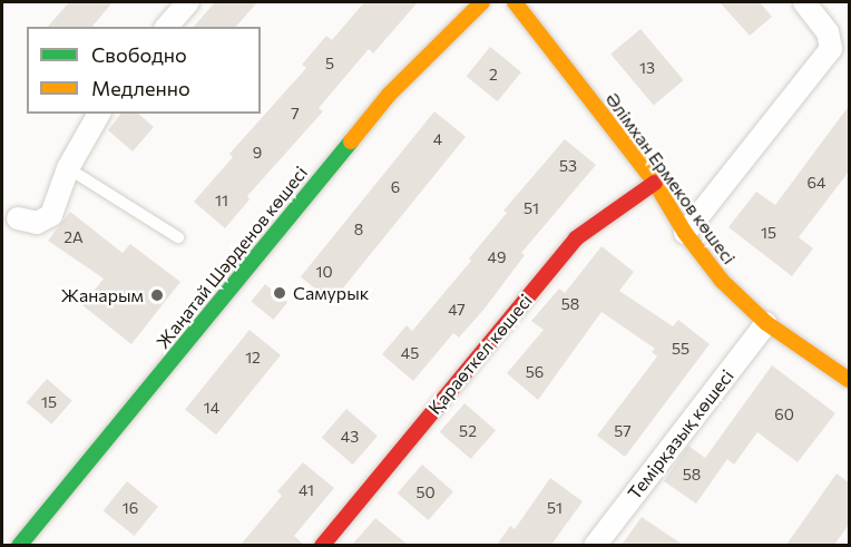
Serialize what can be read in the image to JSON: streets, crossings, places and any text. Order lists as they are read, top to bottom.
{
  "streets": {
    "street": [
      "Әлімхан Ермеков көшесі",
      "Жаңатай Шәрденов көшесі",
      "Қараөткел көшесі",
      "Темірқазық көшесі"
    ]
  },
  "crossings": [
    ["Әлімхан Ермеков көшесі", "Қараөткел көшесі"],
    ["Әлімхан Ермеков көшесі", "Темірқазық көшесі"]
  ],
  "places": ["Самурык", "Жанарым"],
  "house_numbers": [
    "5",
    "13",
    "2",
    "7",
    "4",
    "9",
    "53",
    "64",
    "6",
    "11",
    "51",
    "8",
    "15",
    "2А",
    "49",
    "10",
    "58",
    "47",
    "55",
    "45",
    "12",
    "56",
    "15",
    "14",
    "60",
    "52",
    "57",
    "43",
    "58",
    "41",
    "50",
    "16",
    "51"
  ],
  "legend": ["Свободно", "Медленно"]
}
